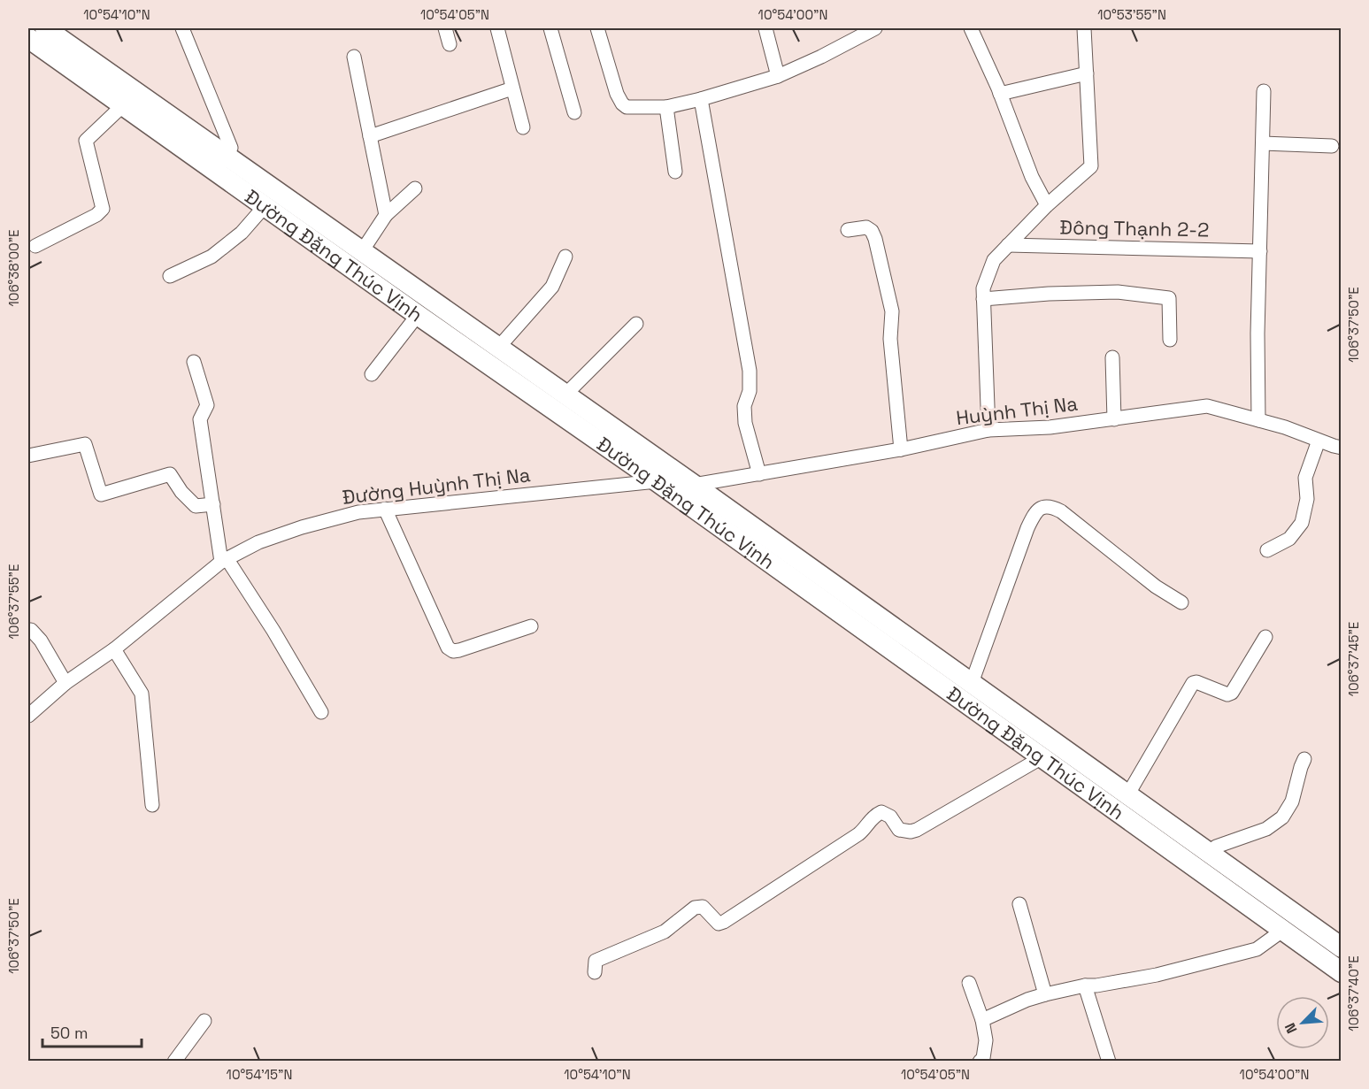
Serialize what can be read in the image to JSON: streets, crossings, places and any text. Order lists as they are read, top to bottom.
{
  "streets": {
    "main road": ["Đường Đặng Thúc Vịnh"],
    "street": ["Đông Thạnh 2-2", "Huỳnh Thị Na", "Đường Huỳnh Thị Na"]
  },
  "crossings": [
    ["Đường Đặng Thúc Vịnh", "Huỳnh Thị Na"],
    ["Đường Đặng Thúc Vịnh", "Đường Huỳnh Thị Na"]
  ],
  "scale_bar": "50 m",
  "north": "bottom left",
  "coordinates": [
    "10°54'10\"N",
    "10°54'05\"N",
    "10°54'00\"N",
    "10°53'55\"N",
    "106°38'00\"E",
    "106°37'50\"E",
    "106°37'55\"E",
    "106°37'45\"E",
    "106°37'40\"E",
    "10°54'15\"N"
  ]
}
